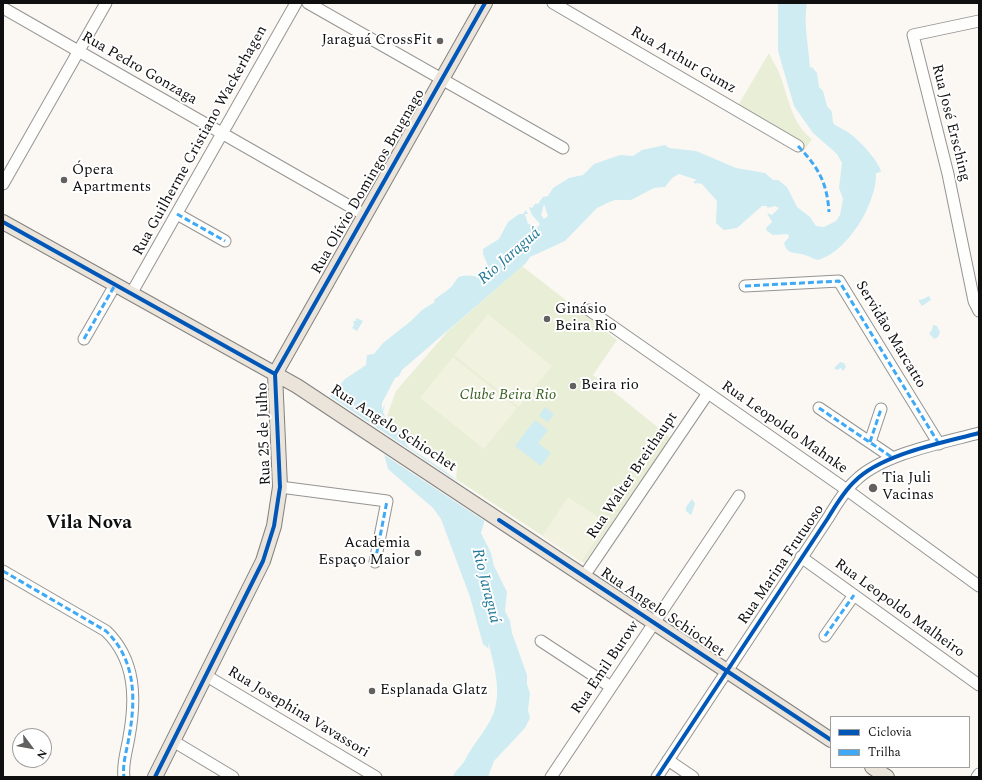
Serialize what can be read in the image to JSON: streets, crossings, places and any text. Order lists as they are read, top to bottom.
{
  "streets": {
    "main road": ["Rua Olívio Domingos Brugnago", "Rua Angelo Schiochet", "Rua 25 de Julho"],
    "street": [
      "Rua Arthur Gumz",
      "Rua Pedro Gonzaga",
      "Rua José Ersching",
      "Rua Guilherme Cristiano Wackerhagen",
      "Servidão Marcatto",
      "Rua Leopoldo Mahnke",
      "Rua Walter Breithaupt",
      "Rua Marina Frutuoso",
      "Rua Leopoldo Malheiro",
      "Rua Emil Burow",
      "Rua Josephina Vavassori"
    ]
  },
  "crossings": [
    ["Rua Pedro Gonzaga", "Rua Guilherme Cristiano Wackerhagen"],
    ["Rua Pedro Gonzaga", "Rua Olívio Domingos Brugnago"],
    ["Rua Guilherme Cristiano Wackerhagen", "Rua 25 de Julho"],
    ["Rua Olívio Domingos Brugnago", "Rua Angelo Schiochet"],
    ["Rua Olívio Domingos Brugnago", "Rua 25 de Julho"],
    ["Servidão Marcatto", "Rua Marina Frutuoso"],
    ["Rua Leopoldo Mahnke", "Rua Walter Breithaupt"],
    ["Rua Leopoldo Mahnke", "Rua Marina Frutuoso"],
    ["Rua Angelo Schiochet", "Rua 25 de Julho"],
    ["Rua Angelo Schiochet", "Rua Walter Breithaupt"],
    ["Rua Angelo Schiochet", "Rua Marina Frutuoso"],
    ["Rua Angelo Schiochet", "Rua Emil Burow"],
    ["Rua 25 de Julho", "Rua Josephina Vavassori"],
    ["Rua Marina Frutuoso", "Rua Leopoldo Malheiro"]
  ],
  "districts": ["Vila Nova"],
  "water": ["Rio Jaraguá"],
  "parks": ["Clube Beira Rio"],
  "places": [
    "Jaraguá CrossFit",
    "Ópera Apartments",
    "Ginásio Beira Rio",
    "Beira rio",
    "Tia Juli Vacinas",
    "Academia Espaço Maior",
    "Esplanada Glatz"
  ],
  "legend": ["Ciclovia", "Trilha"],
  "north": "bottom right"
}
